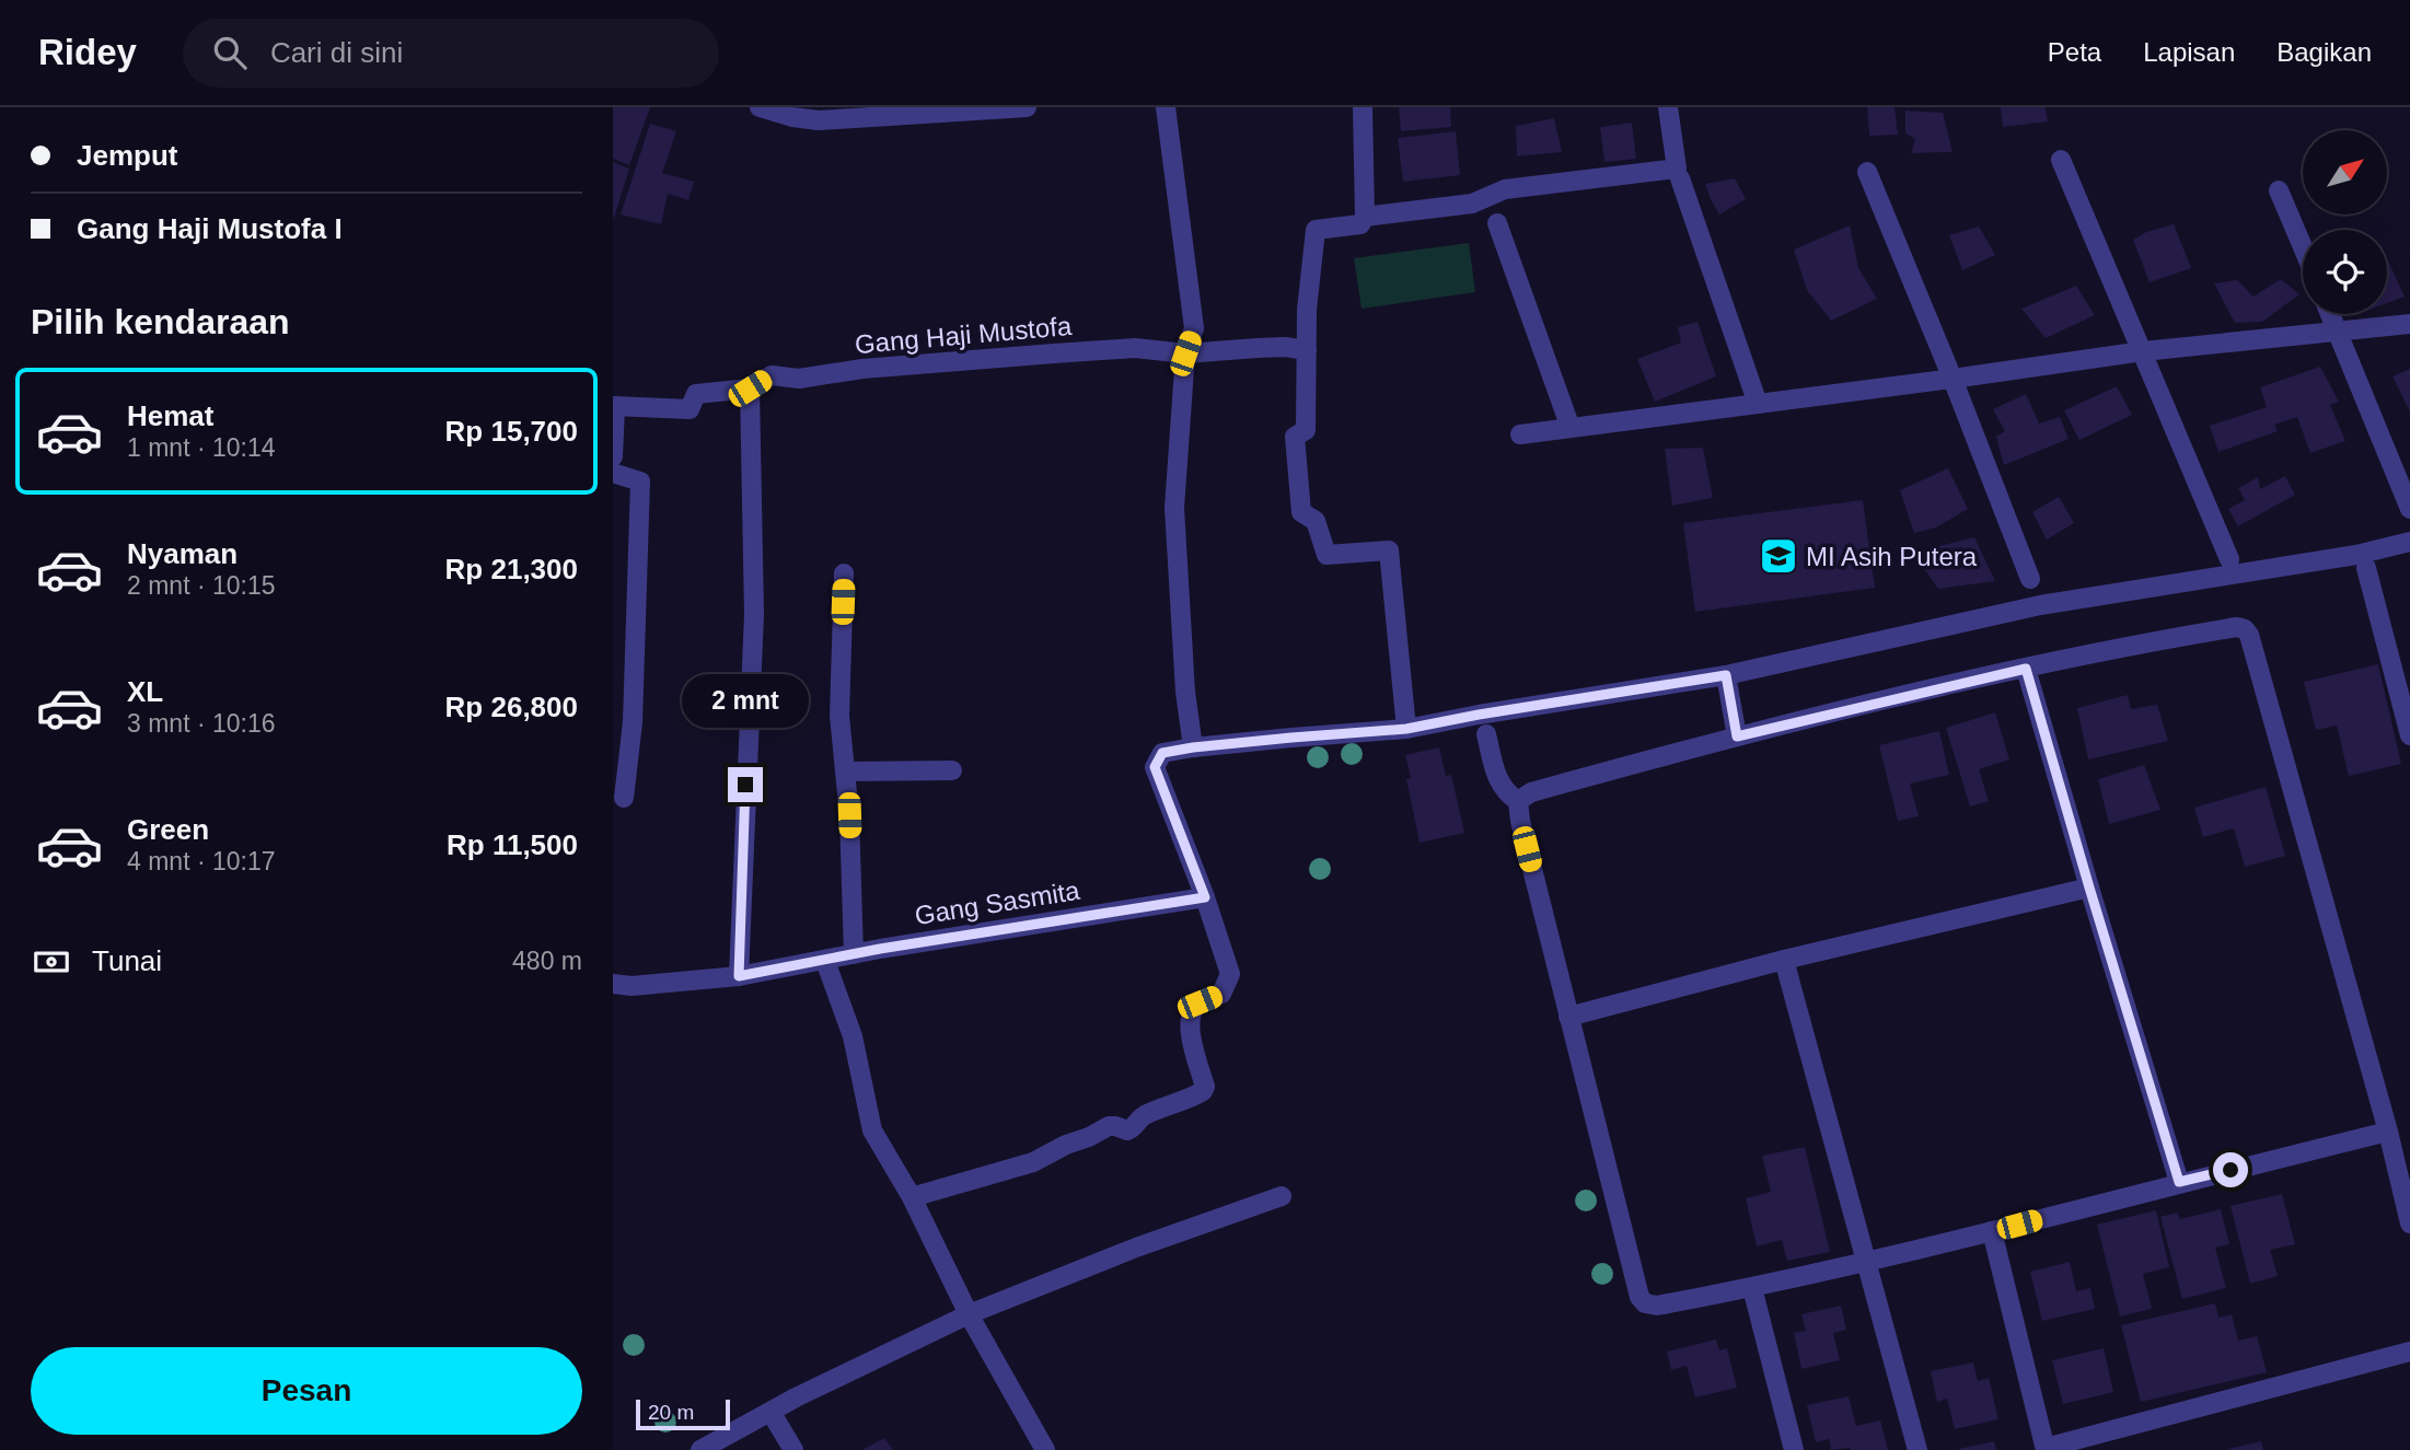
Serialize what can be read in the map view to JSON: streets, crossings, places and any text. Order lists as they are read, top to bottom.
{
  "streets": {
    "street": ["Gang Haji Mustofa", "Gang Sasmita"]
  },
  "places": {
    "school or university": ["MI Asih Putera"]
  },
  "scale_bar": "20 m",
  "north": "top right",
  "page": {
    "header": "Ridey",
    "search": "Cari di sini",
    "nav": ["Peta", "Lapisan", "Bagikan"],
    "banner": ["Jemput", "Gang Haji Mustofa I"],
    "heading": "Pilih kendaraan",
    "list": [
      {
        "name": "Hemat",
        "note": "1 mnt · 10:14",
        "value": "Rp 15,700"
      },
      {
        "name": "Nyaman",
        "note": "2 mnt · 10:15",
        "value": "Rp 21,300"
      },
      {
        "name": "XL",
        "note": "3 mnt · 10:16",
        "value": "Rp 26,800"
      },
      {
        "name": "Green",
        "note": "4 mnt · 10:17",
        "value": "Rp 11,500"
      }
    ],
    "bubble": "2 mnt",
    "pay": ["Tunai", "480 m"],
    "buttons": "Pesan",
    "scale": "20 m"
  }
}
